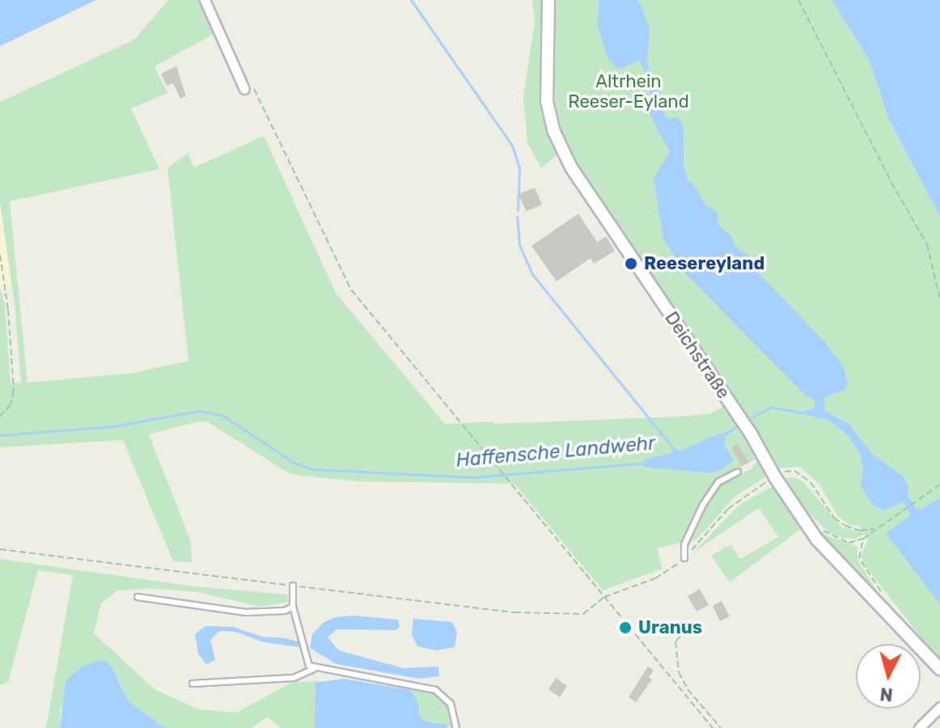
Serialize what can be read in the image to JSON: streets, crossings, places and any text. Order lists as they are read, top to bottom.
{
  "streets": {
    "street": ["Deichstraße"]
  },
  "water": ["Haffensche Landwehr"],
  "parks": ["Altrhein Reeser-Eyland"],
  "places": ["Reesereyland", "Uranus"],
  "north": "bottom"
}
